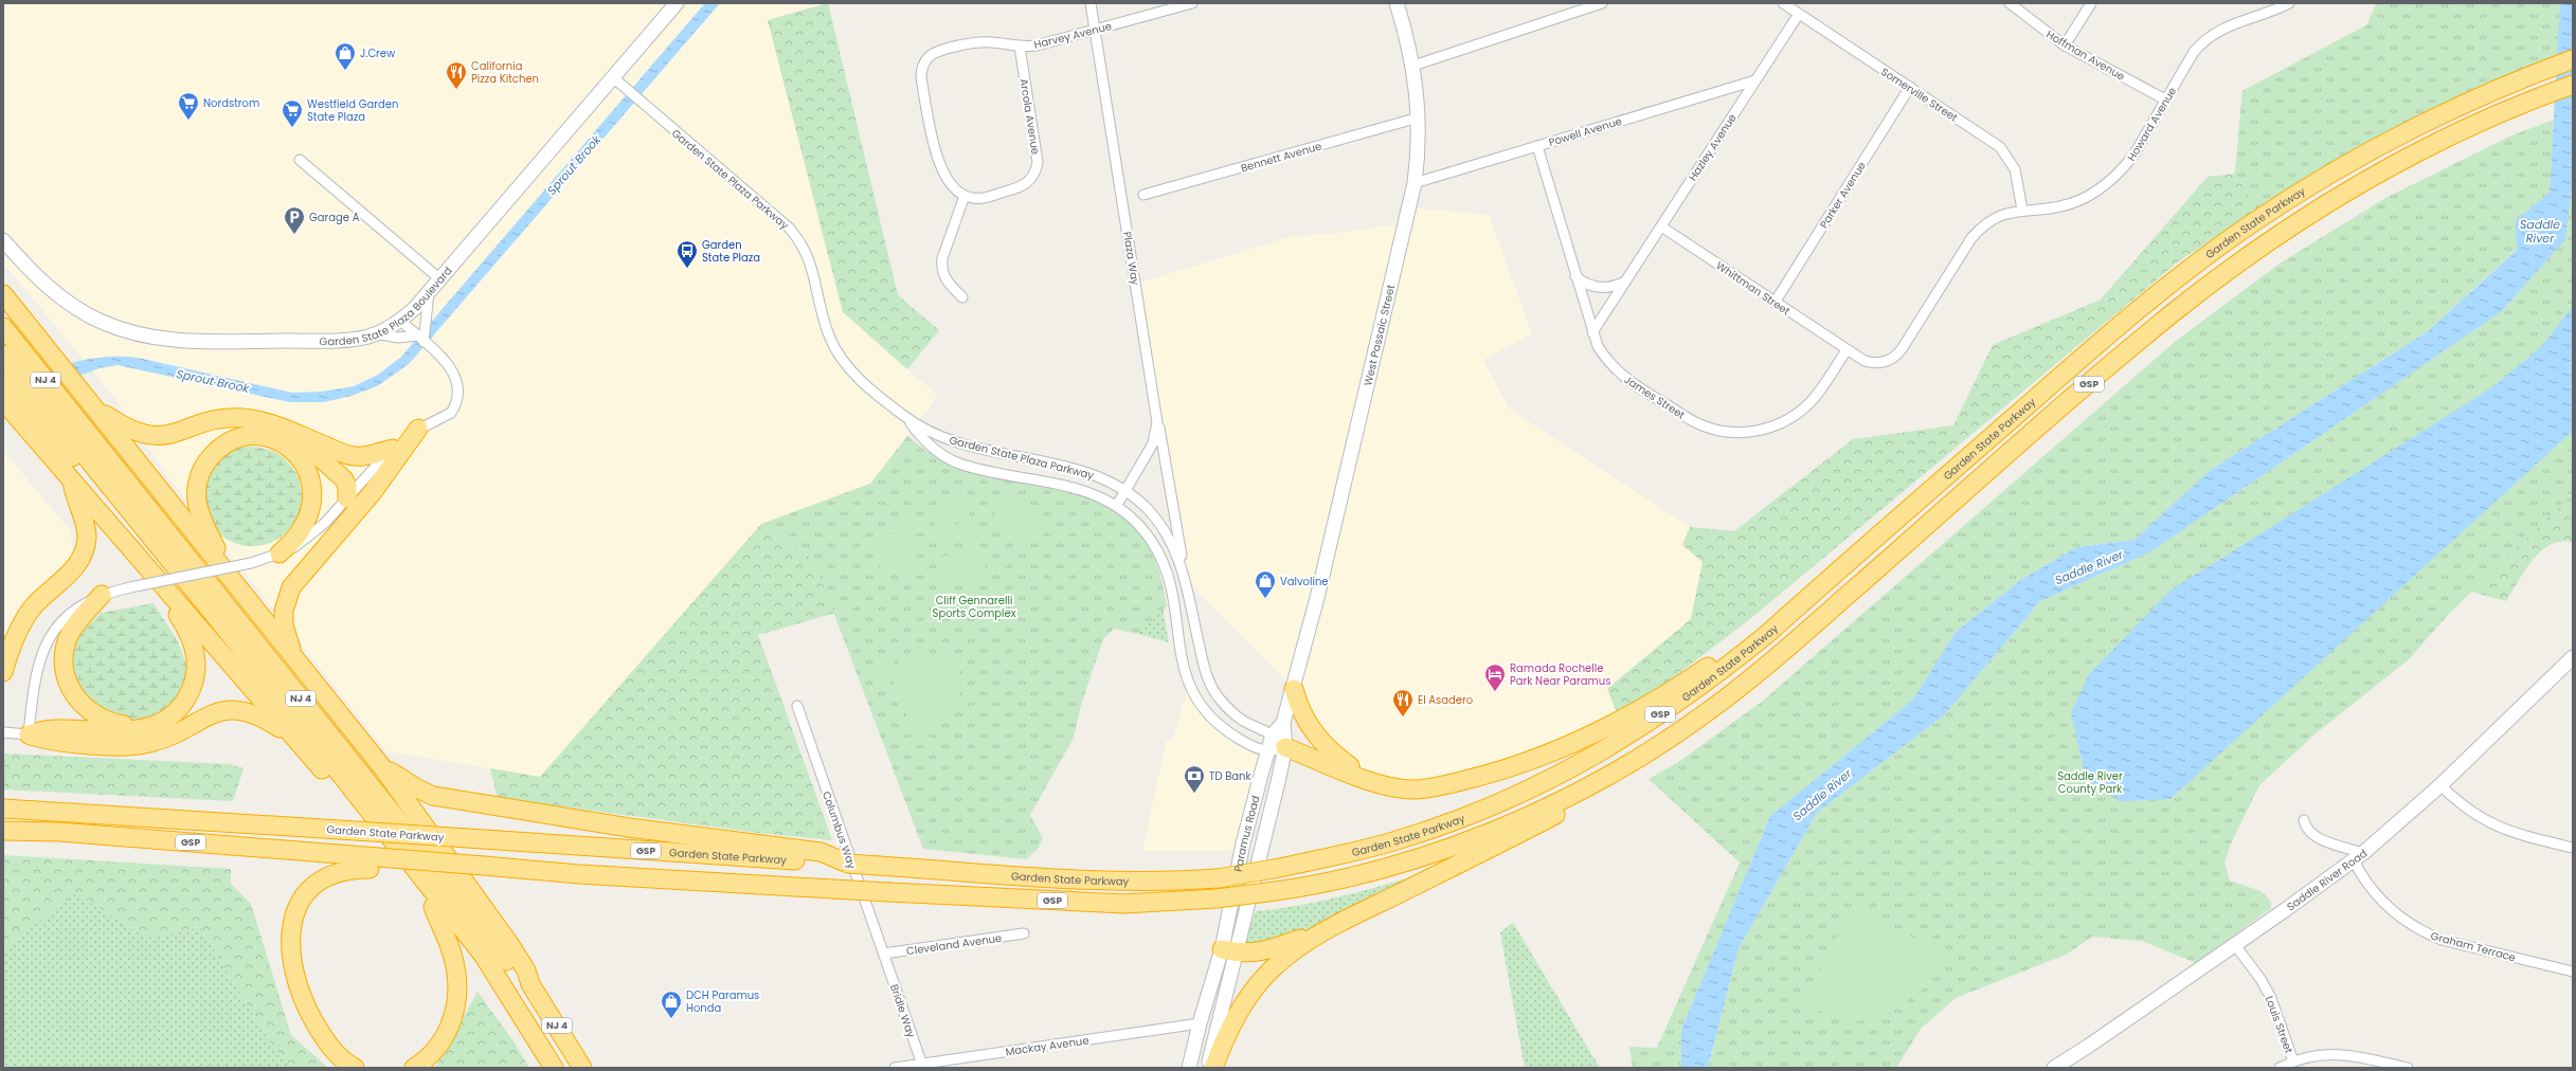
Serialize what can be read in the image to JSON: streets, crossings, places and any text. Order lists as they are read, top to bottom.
{
  "streets": {
    "highway": ["Garden State Parkway", "NJ 4", "GSP"],
    "street": [
      "Harvey Avenue",
      "Hoffman Avenue",
      "Somerville Street",
      "Arcola Avenue",
      "Howard Avenue",
      "Powell Avenue",
      "Hazley Avenue",
      "Bennett Avenue",
      "Garden State Plaza Parkway",
      "Parker Avenue",
      "Plaza Way",
      "Whittman Street",
      "Garden State Plaza Boulevard",
      "West Passaic Street",
      "James Street",
      "Columbus Way",
      "Paramus Road",
      "Saddle River Road",
      "Cleveland Avenue",
      "Graham Terrace",
      "Bridle Way",
      "Louis Street",
      "Mackay Avenue"
    ]
  },
  "crossings": [
    ["Harvey Avenue", "Arcola Avenue"],
    ["Harvey Avenue", "Plaza Way"],
    ["Hoffman Avenue", "Howard Avenue"],
    ["Somerville Street", "Howard Avenue"],
    ["Somerville Street", "Hazley Avenue"],
    ["Somerville Street", "Parker Avenue"],
    ["Howard Avenue", "Whittman Street"],
    ["Howard Avenue", "James Street"],
    ["Powell Avenue", "Hazley Avenue"],
    ["Powell Avenue", "West Passaic Street"],
    ["Powell Avenue", "James Street"],
    ["Hazley Avenue", "Whittman Street"],
    ["Hazley Avenue", "James Street"],
    ["Bennett Avenue", "West Passaic Street"],
    ["Garden State Plaza Parkway", "Plaza Way"],
    ["Garden State Plaza Parkway", "Garden State Plaza Boulevard"],
    ["Garden State Plaza Parkway", "Paramus Road"],
    ["Parker Avenue", "Whittman Street"],
    ["Whittman Street", "James Street"],
    ["West Passaic Street", "Paramus Road"],
    ["Columbus Way", "Cleveland Avenue"],
    ["Columbus Way", "Bridle Way"],
    ["Saddle River Road", "Graham Terrace"],
    ["Saddle River Road", "Louis Street"],
    ["Cleveland Avenue", "Bridle Way"],
    ["Bridle Way", "Mackay Avenue"]
  ],
  "water": ["Sprout Brook", "Saddle River"],
  "parks": ["Cliff Gennarelli Sports Complex", "Saddle River County Park"],
  "places": {
    "shop": ["J.Crew", "Valvoline", "DCH Paramus Honda"],
    "restaurant": ["California Pizza Kitchen", "El Asadero"],
    "supermarket": ["Nordstrom", "Westfield Garden State Plaza"],
    "parking": ["Garage A"],
    "bus stop": ["Garden State Plaza"],
    "hotel": ["Ramada Rochelle Park Near Paramus"],
    "bank": ["TD Bank"]
  }
}
